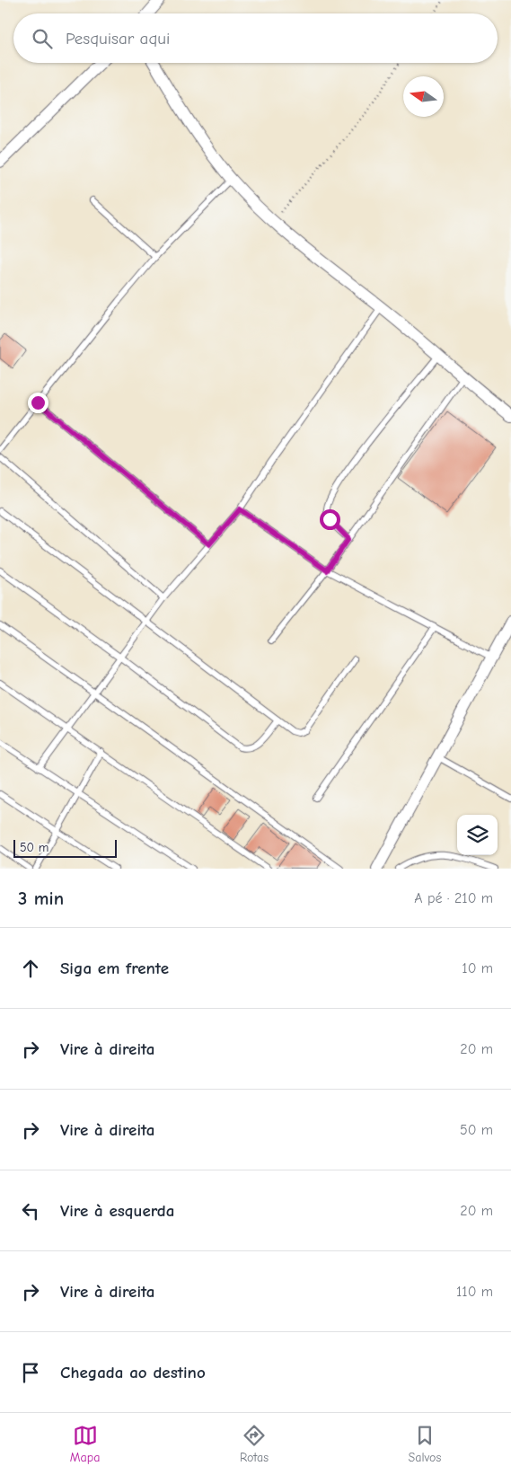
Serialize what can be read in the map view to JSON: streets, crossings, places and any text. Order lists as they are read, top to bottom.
{
  "scale_bar": "50 m",
  "north": "left",
  "page": {
    "search": "Pesquisar aqui",
    "scale": "50 m",
    "heading": ["3 min", "A pé · 210 m"],
    "list": [
      ["Siga em frente", "10 m"],
      ["Vire à direita", "20 m"],
      ["Vire à direita", "50 m"],
      ["Vire à esquerda", "20 m"],
      ["Vire à direita", "110 m"],
      "Chegada ao destino"
    ],
    "nav": ["Mapa", "Rotas", "Salvos"]
  }
}
